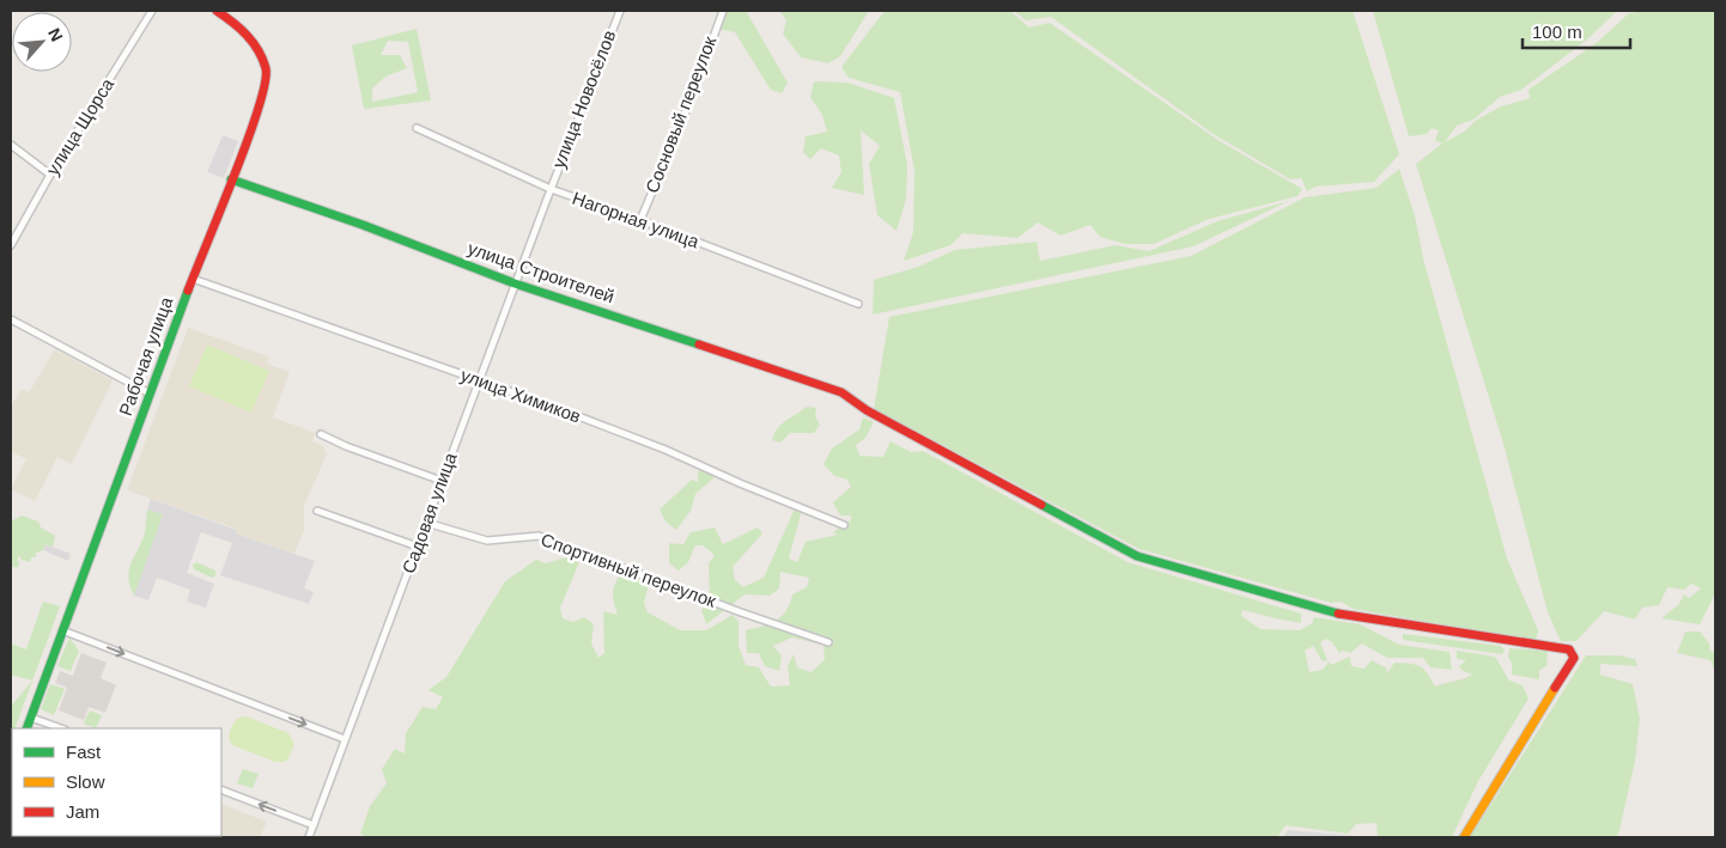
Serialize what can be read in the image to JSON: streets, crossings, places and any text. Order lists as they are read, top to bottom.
{
  "streets": {
    "street": [
      "улица Новосёлов",
      "Сосновый переулок",
      "улица Щорса",
      "Нагорная улица",
      "улица Строителей",
      "Рабочая улица",
      "улица Химиков",
      "Садовая улица",
      "Спортивный переулок"
    ]
  },
  "crossings": [
    ["улица Новосёлов", "Нагорная улица"],
    ["улица Новосёлов", "Садовая улица"],
    ["Сосновый переулок", "Нагорная улица"],
    ["Нагорная улица", "Садовая улица"],
    ["улица Строителей", "Рабочая улица"],
    ["улица Строителей", "Садовая улица"],
    ["Рабочая улица", "улица Химиков"],
    ["улица Химиков", "Садовая улица"],
    ["Садовая улица", "Спортивный переулок"]
  ],
  "legend": ["Fast", "Slow", "Jam"],
  "scale_bar": "100 m",
  "north": "top right"
}
